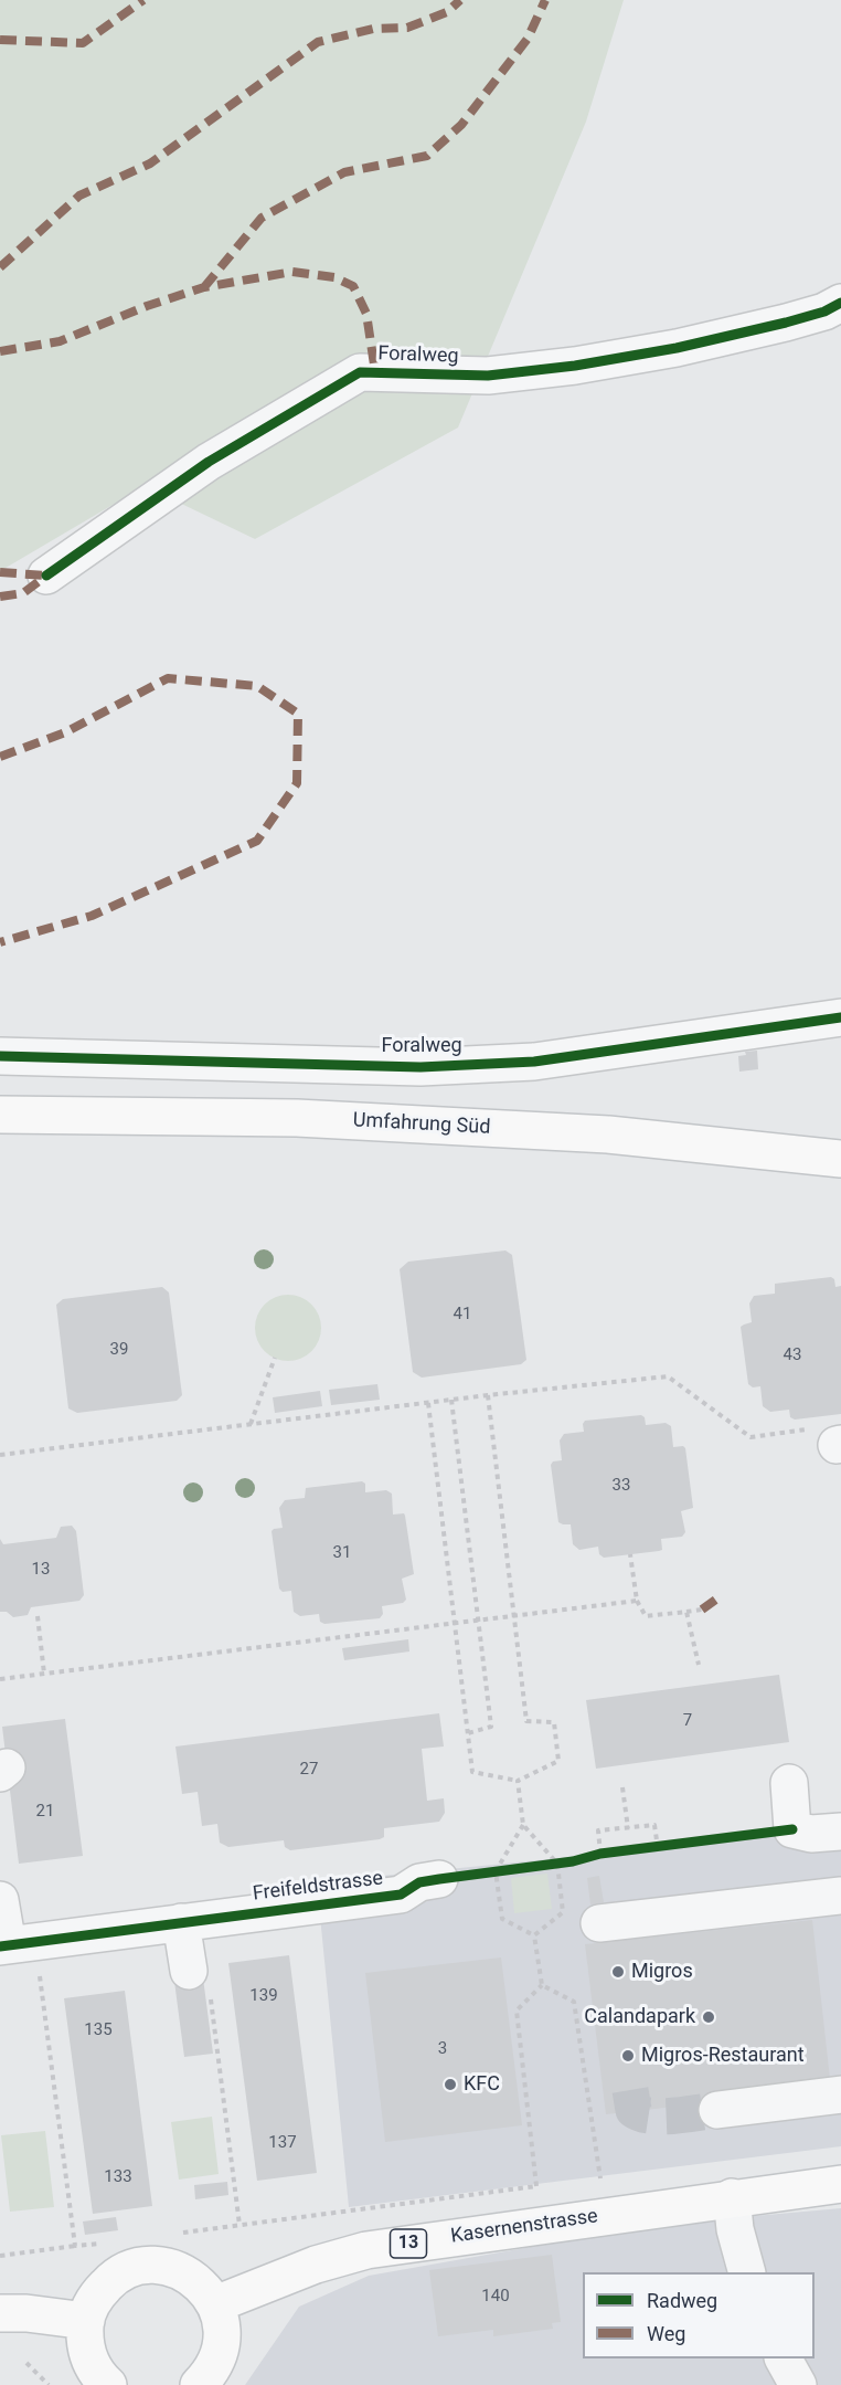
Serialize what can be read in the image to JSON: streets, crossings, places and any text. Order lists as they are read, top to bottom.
{
  "streets": {
    "main road": ["Umfahrung Süd", "Kasernenstrasse", "13"],
    "street": ["Foralweg", "Freifeldstrasse"]
  },
  "places": [
    "Migros",
    "Calandapark",
    "Migros-Restaurant",
    "KFC"
  ],
  "house_numbers": [
    "41",
    "39",
    "43",
    "33",
    "31",
    "13",
    "7",
    "27",
    "21",
    "139",
    "135",
    "3",
    "137",
    "133",
    "140"
  ],
  "legend": ["Radweg", "Weg"]
}
